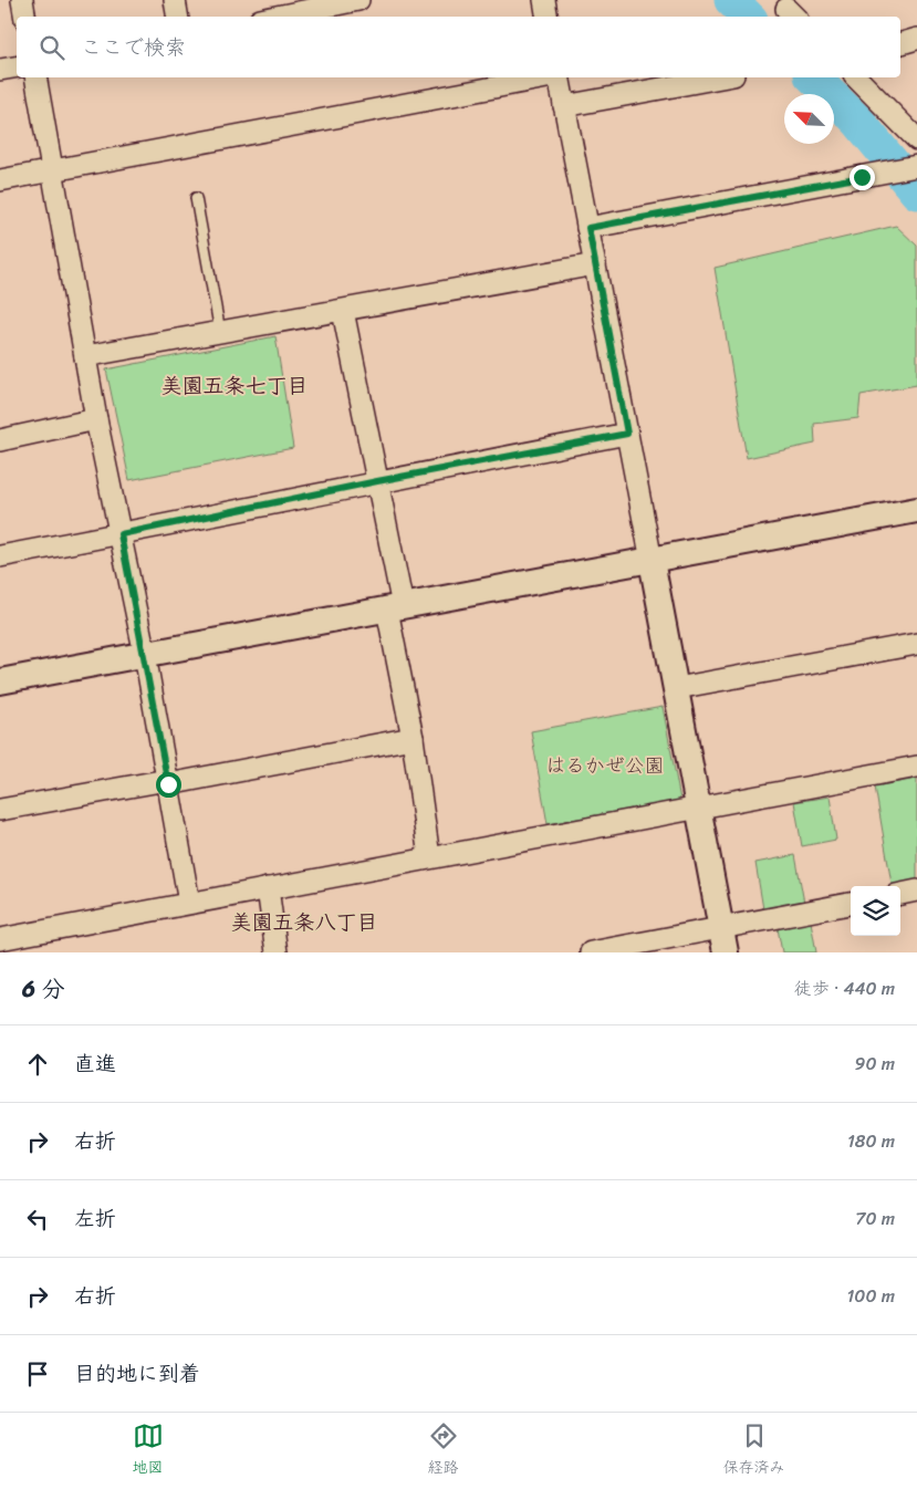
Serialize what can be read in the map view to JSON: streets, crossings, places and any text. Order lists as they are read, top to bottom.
{
  "districts": ["美園五条七丁目", "美園五条八丁目"],
  "parks": ["はるかぜ公園"],
  "north": "top left",
  "page": {
    "search": "ここで検索",
    "heading": ["6 分", "徒歩 · 440 m"],
    "list": [
      ["直進", "90 m"],
      ["右折", "180 m"],
      ["左折", "70 m"],
      ["右折", "100 m"],
      "目的地に到着"
    ],
    "nav": ["地図", "経路", "保存済み"]
  }
}
